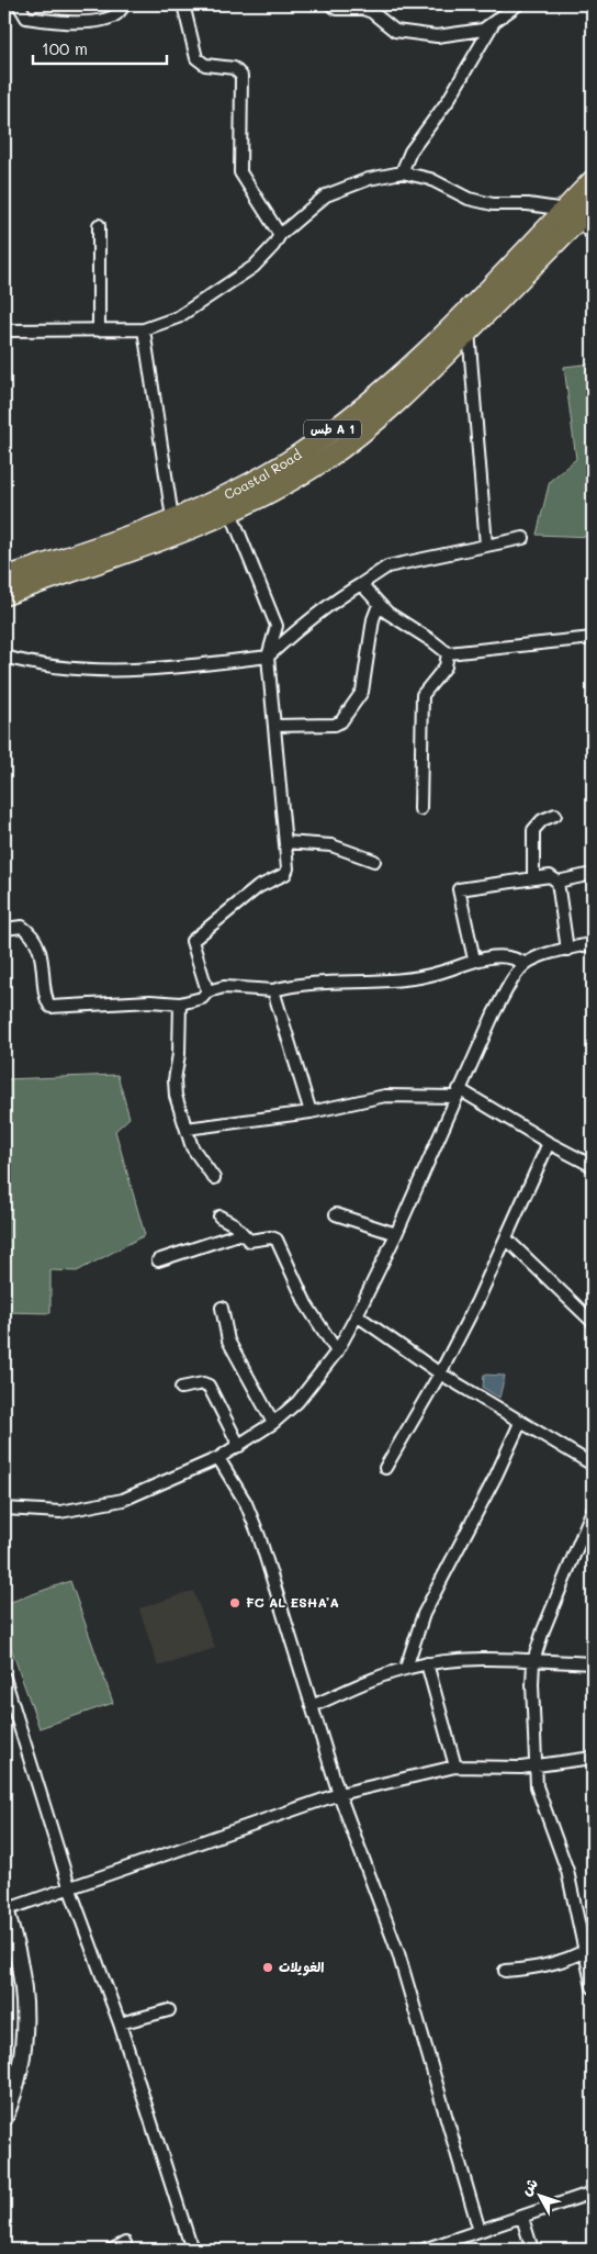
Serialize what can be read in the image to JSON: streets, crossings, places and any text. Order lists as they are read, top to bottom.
{
  "streets": {
    "highway": ["طس A 1", "Coastal Road"]
  },
  "places": ["FC AL ESHA’A", "الغويلات"],
  "scale_bar": "100 m",
  "north": "top left"
}
